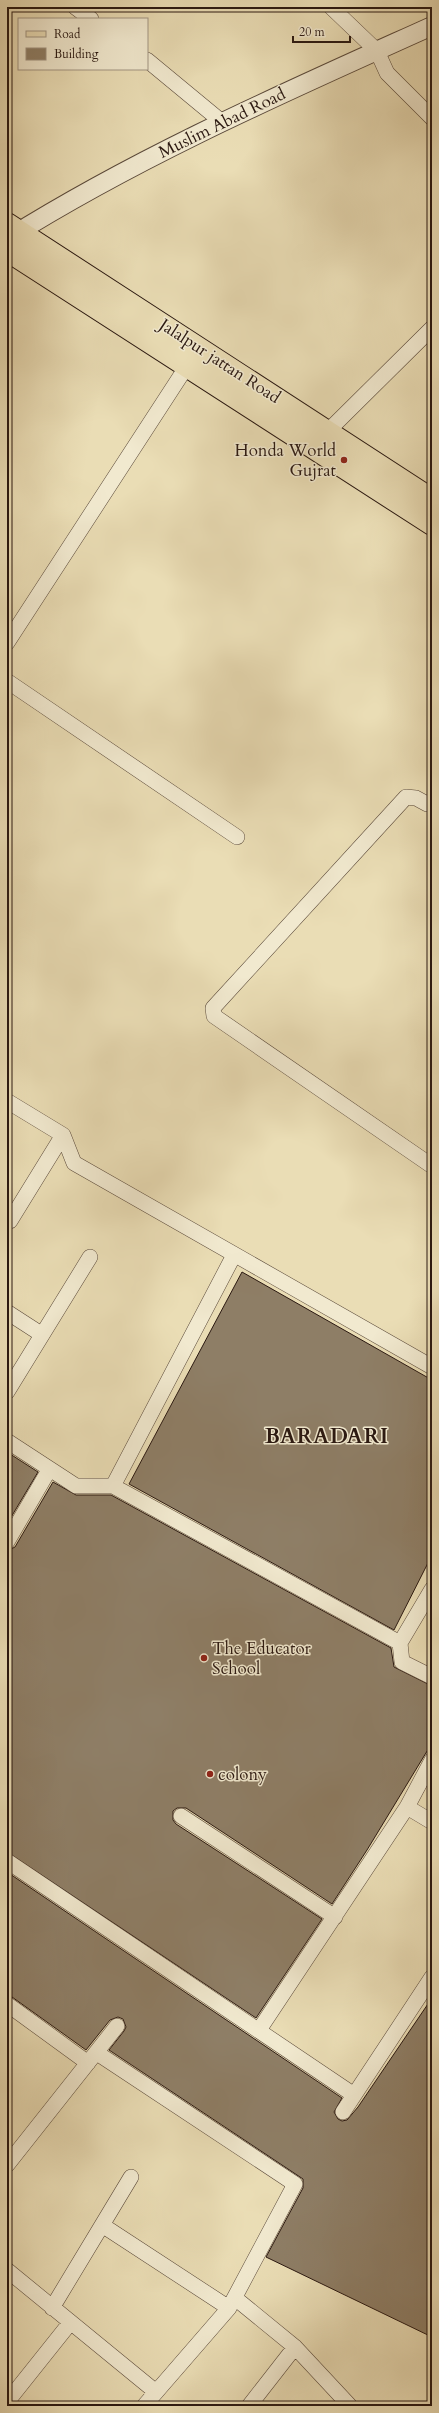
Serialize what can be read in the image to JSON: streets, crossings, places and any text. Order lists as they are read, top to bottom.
{
  "streets": {
    "main road": ["Jalalpur jattan Road"],
    "street": ["Muslim Abad Road"]
  },
  "crossings": [
    ["Muslim Abad Road", "Jalalpur jattan Road"]
  ],
  "districts": ["BARADARI"],
  "places": ["Honda World Gujrat", "The Educator School", "colony"],
  "legend": ["Road", "Building"],
  "scale_bar": "20 m"
}
